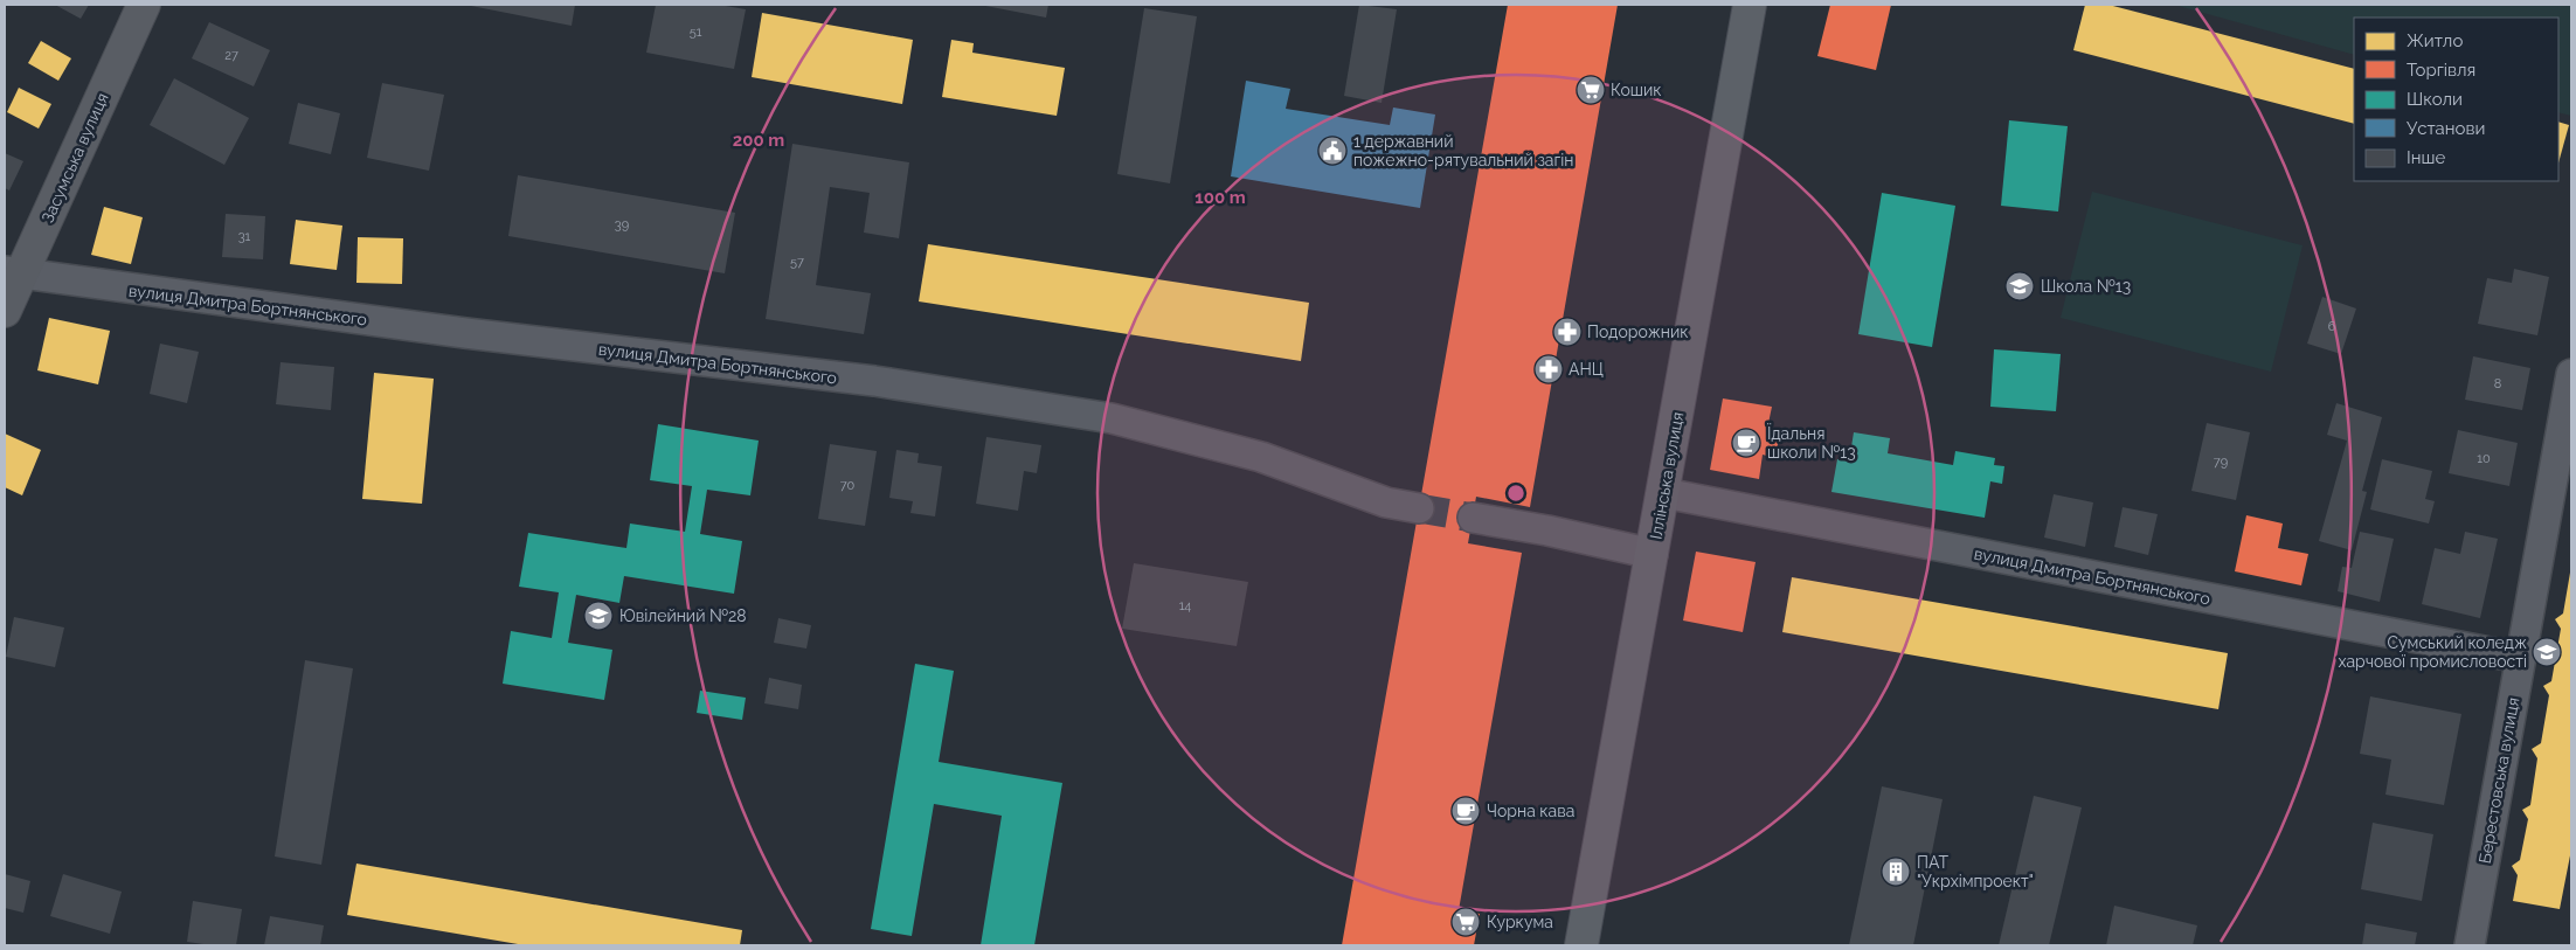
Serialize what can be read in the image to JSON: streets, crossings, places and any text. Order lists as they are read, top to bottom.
{
  "streets": {
    "main road": ["Іллінська вулиця"],
    "street": ["Засумська вулиця", "вулиця Дмитра Бортнянського", "Берестовська вулиця"]
  },
  "crossings": [
    ["Засумська вулиця", "вулиця Дмитра Бортнянського"],
    ["вулиця Дмитра Бортнянського", "Іллінська вулиця"],
    ["вулиця Дмитра Бортнянського", "Берестовська вулиця"]
  ],
  "places": {
    "supermarket": ["Кошик", "Куркума"],
    "public building": ["1 державний пожежно-рятувальний загін"],
    "school or university": ["Школа №13", "Ювілейний №28", "Сумський коледж харчової промисловості"],
    "pharmacy": ["Подорожник", "АНЦ"],
    "cafe": ["Їдальня школи №13", "Чорна кава"],
    "building": ["ПАТ \"Укрхімпроект\""]
  },
  "house_numbers": [
    "51",
    "27",
    "39",
    "31",
    "57",
    "6",
    "8",
    "10",
    "79",
    "70",
    "14"
  ],
  "legend": [
    "Житло",
    "Торгівля",
    "Школи",
    "Установи",
    "Інше"
  ],
  "rings": ["200 m", "100 m"]
}
